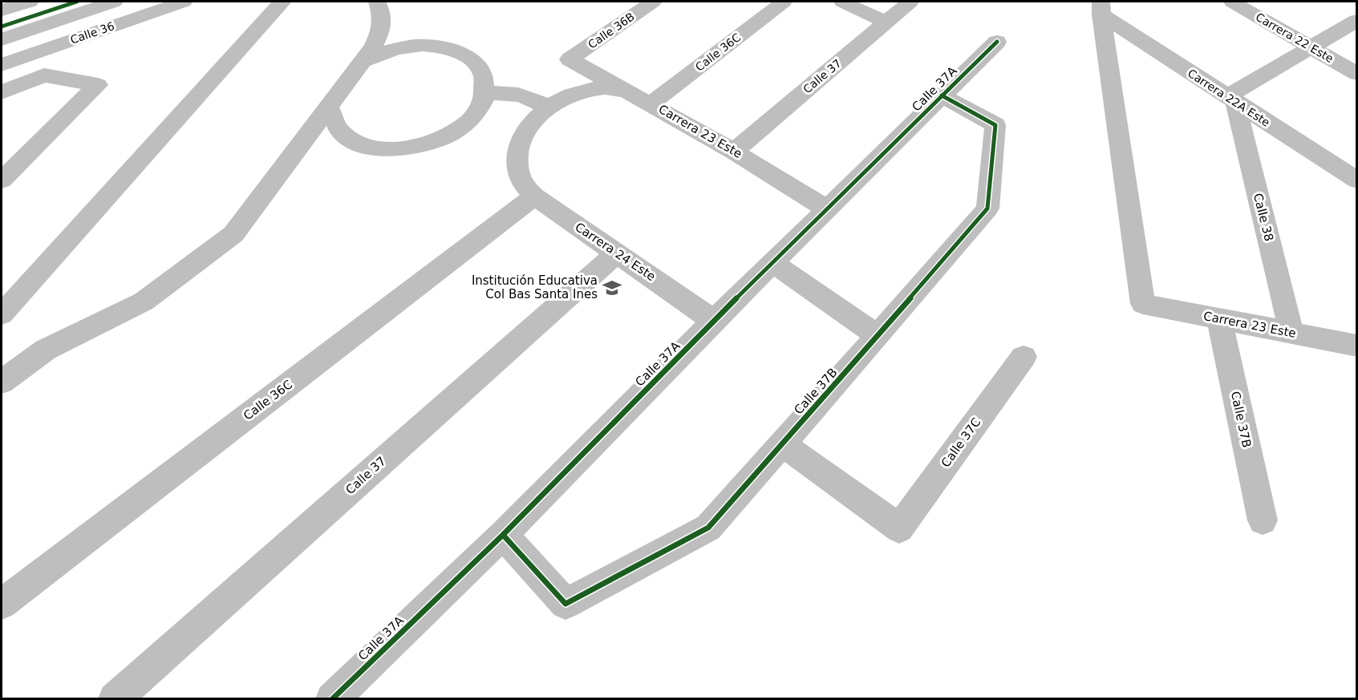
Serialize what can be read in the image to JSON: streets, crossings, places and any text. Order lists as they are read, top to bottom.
{
  "streets": {
    "street": [
      "Calle 36B",
      "Calle 36",
      "Carrera 22 Este",
      "Calle 36C",
      "Calle 37",
      "Calle 37A",
      "Carrera 22A Este",
      "Carrera 23 Este",
      "Calle 38",
      "Carrera 24 Este",
      "Calle 37B",
      "Calle 37C"
    ]
  },
  "crossings": [
    ["Calle 36B", "Carrera 23 Este"],
    ["Calle 36C", "Carrera 23 Este"],
    ["Calle 36C", "Carrera 24 Este"],
    ["Calle 37", "Carrera 23 Este"],
    ["Calle 37", "Carrera 24 Este"],
    ["Calle 37A", "Carrera 23 Este"],
    ["Calle 37A", "Carrera 24 Este"],
    ["Calle 37A", "Calle 37B"],
    ["Carrera 22A Este", "Carrera 23 Este"],
    ["Carrera 22A Este", "Calle 38"],
    ["Carrera 23 Este", "Calle 38"],
    ["Carrera 23 Este", "Calle 37B"],
    ["Calle 37B", "Calle 37C"]
  ],
  "places": {
    "school or university": ["Institución Educativa Col Bas Santa Ines"]
  }
}
